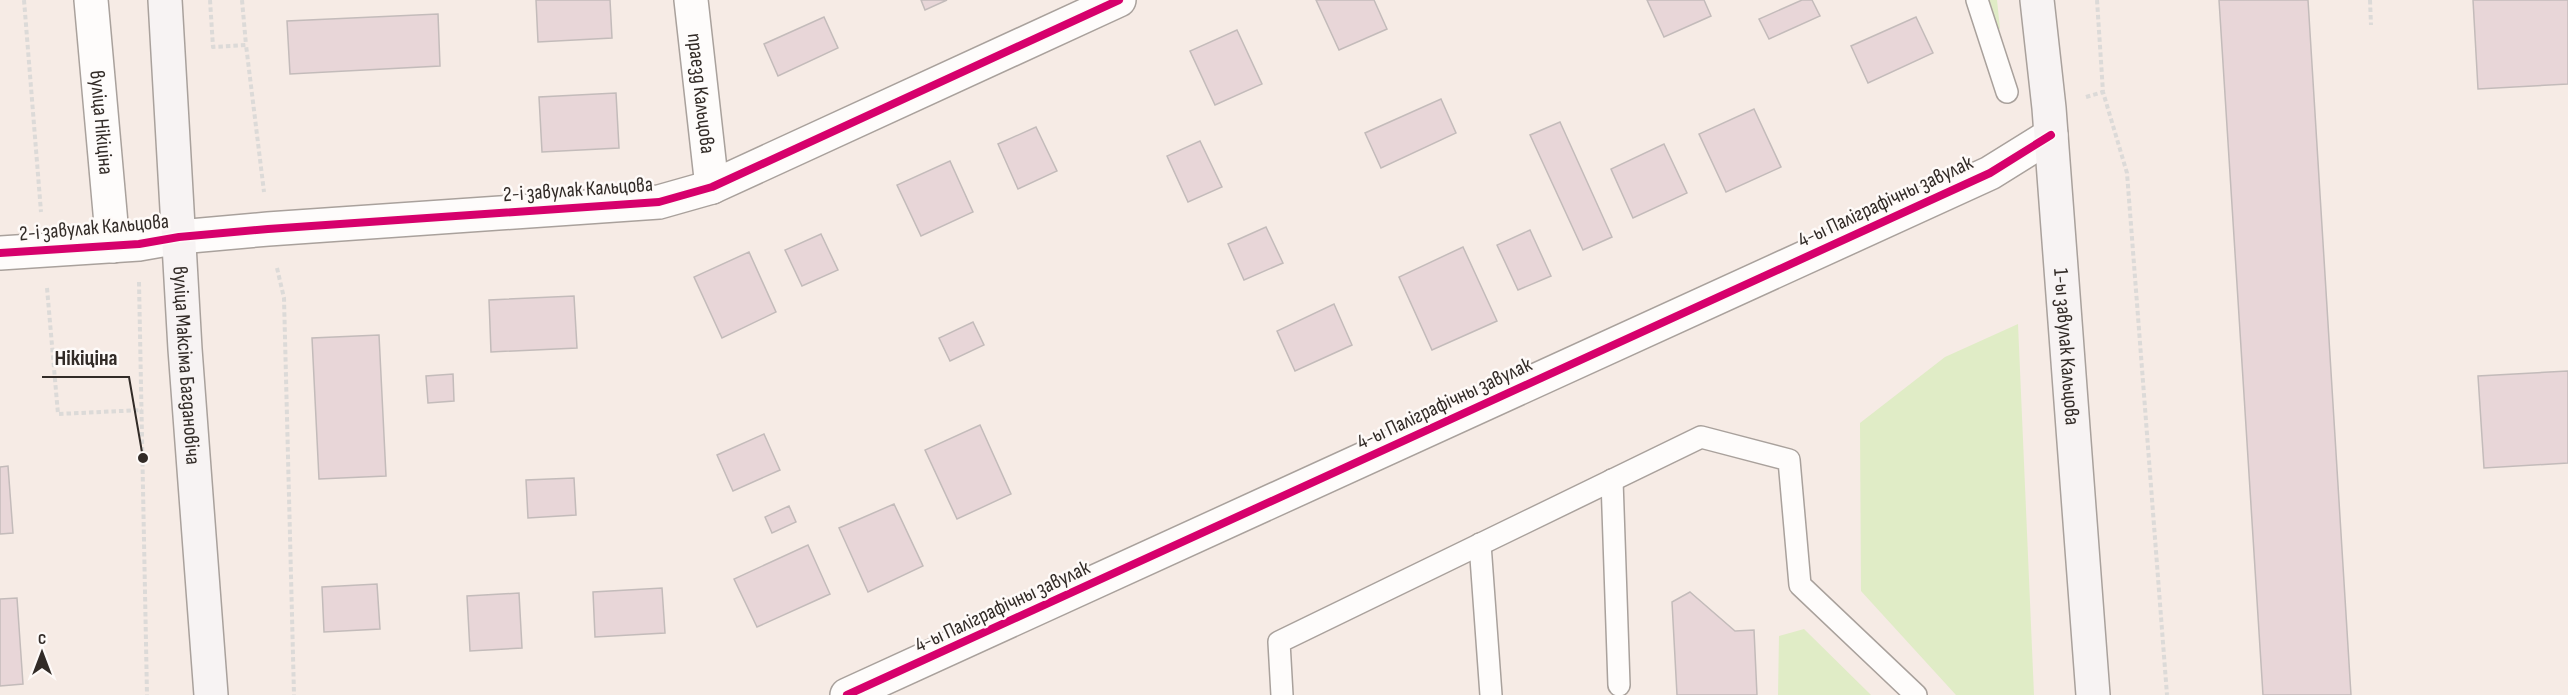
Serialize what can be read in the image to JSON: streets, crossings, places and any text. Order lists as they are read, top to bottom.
{
  "streets": {
    "street": [
      "праезд Кальцова",
      "вуліца Нікіціна",
      "2-і завулак Кальцова",
      "4-ы Паліграфічны завулак",
      "1-ы завулак Кальцова",
      "вуліца Максіма Багдановіча"
    ]
  },
  "crossings": [
    ["праезд Кальцова", "2-і завулак Кальцова"],
    ["вуліца Нікіціна", "2-і завулак Кальцова"],
    ["2-і завулак Кальцова", "вуліца Максіма Багдановіча"],
    ["4-ы Паліграфічны завулак", "1-ы завулак Кальцова"]
  ],
  "places": ["Нікіціна"],
  "north": "top"
}
